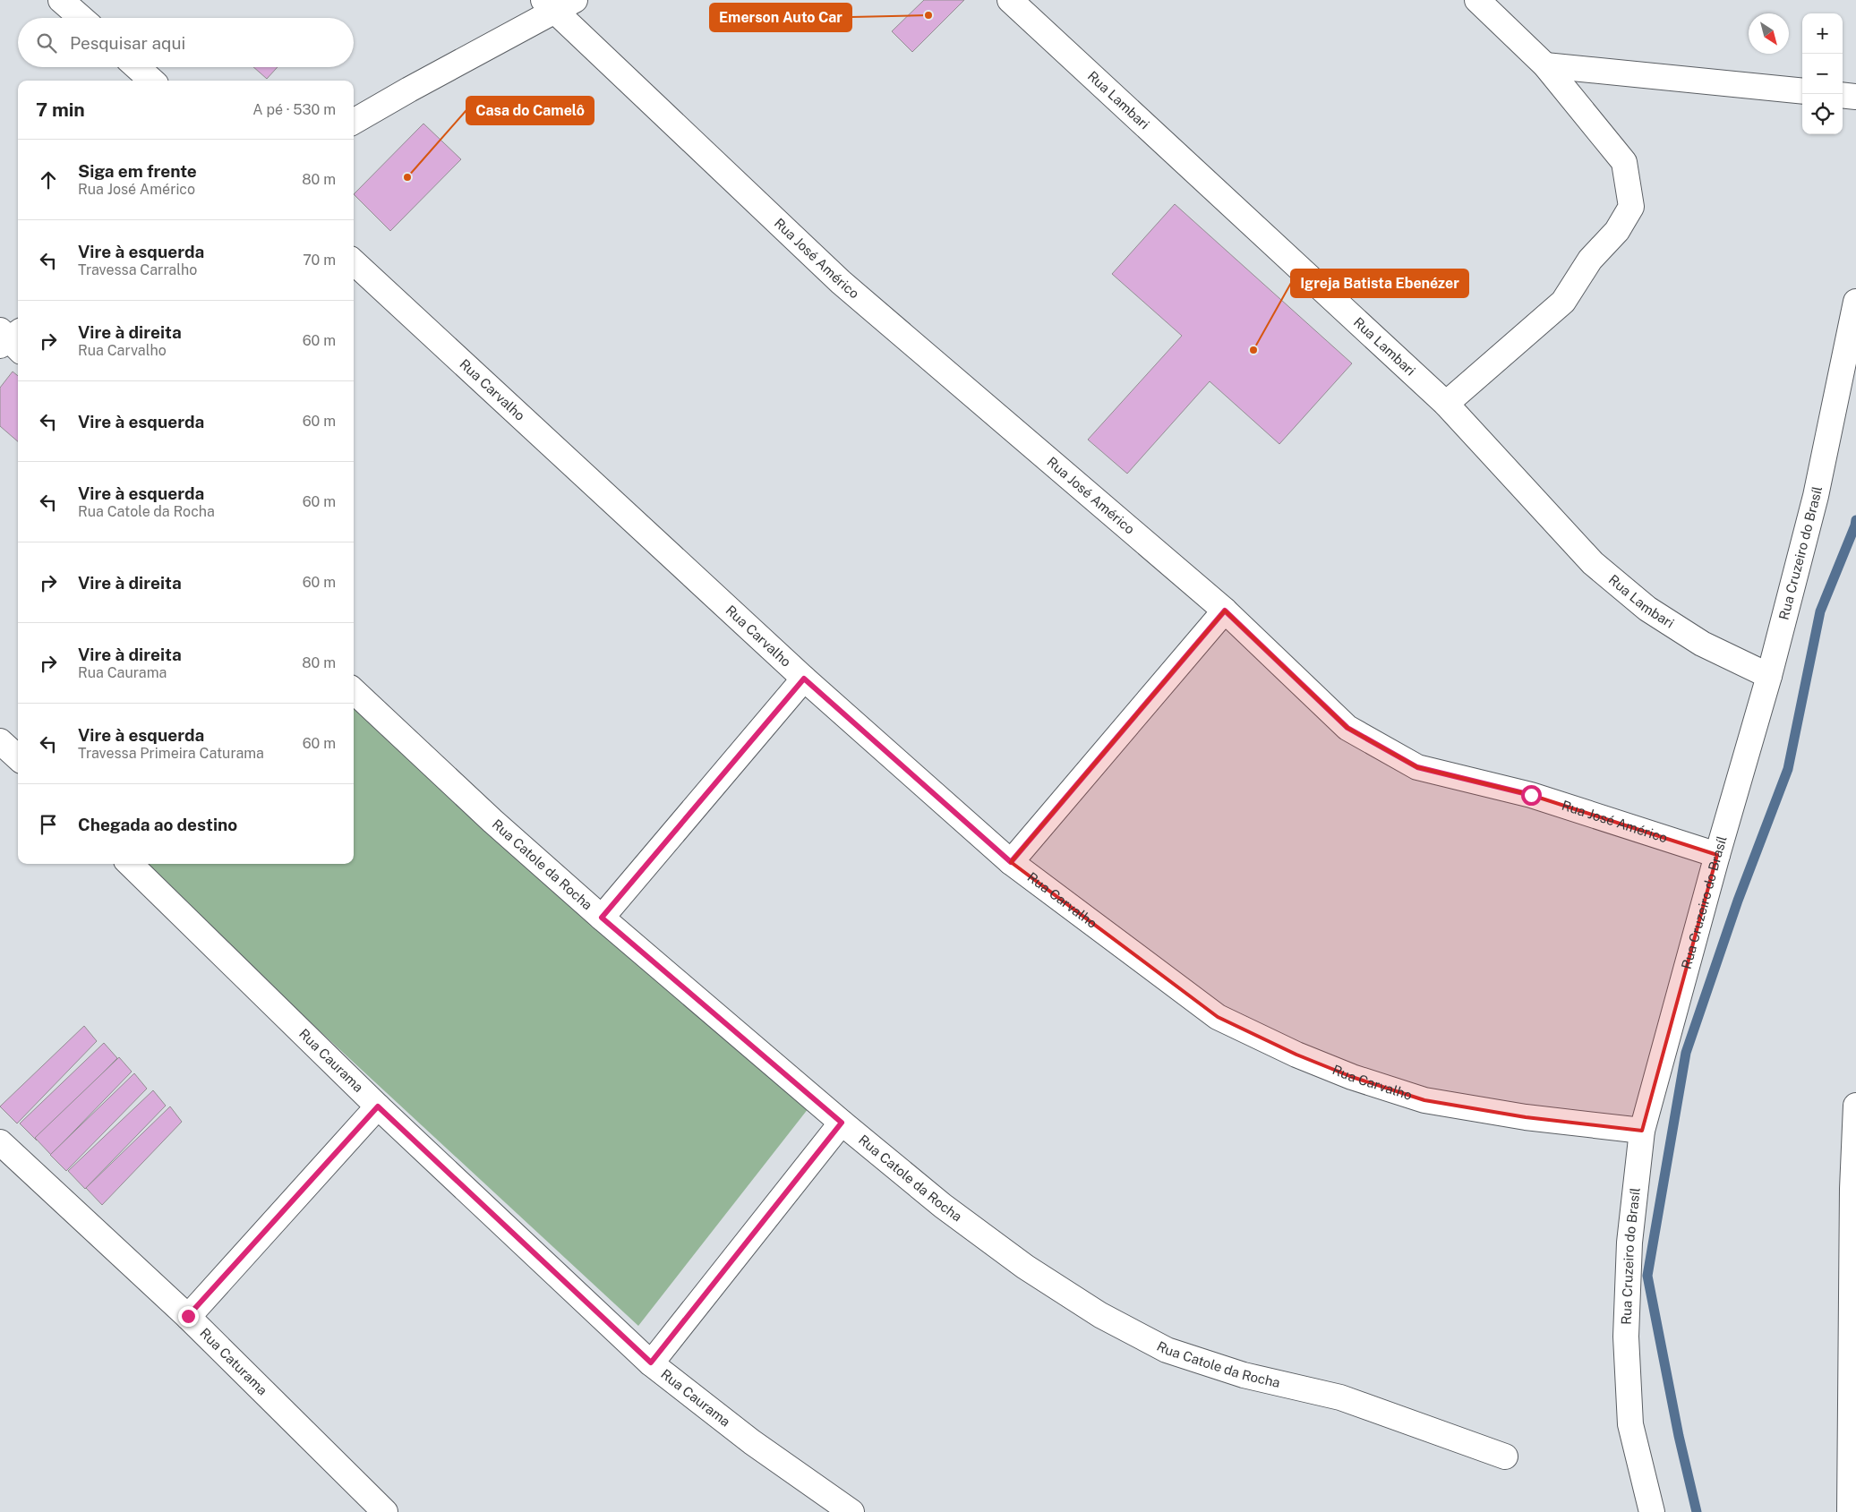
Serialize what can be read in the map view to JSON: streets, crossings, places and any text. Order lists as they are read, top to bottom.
{
  "streets": {
    "street": [
      "Rua Lambari",
      "Rua José Américo",
      "Rua Carvalho",
      "Rua Cruzeiro do Brasíl",
      "Rua Catole da Rocha",
      "Rua Caurama",
      "Rua Caturama"
    ]
  },
  "crossings": [
    ["Rua Lambari", "Rua Cruzeiro do Brasíl"],
    ["Rua José Américo", "Rua Cruzeiro do Brasíl"],
    ["Rua Carvalho", "Rua Cruzeiro do Brasíl"]
  ],
  "places": ["Emerson Auto Car", "Casa do Camelô", "Igreja Batista Ebenézer"],
  "north": "bottom right",
  "page": {
    "map_buttons": ["+", "−"],
    "search": "Pesquisar aqui",
    "heading": ["7 min", "A pé · 530 m"],
    "list": [
      ["Siga em frente", "Rua José Américo", "80 m"],
      ["Vire à esquerda", "Travessa Carralho", "70 m"],
      ["Vire à direita", "Rua Carvalho", "60 m"],
      ["Vire à esquerda", "60 m"],
      ["Vire à esquerda", "Rua Catole da Rocha", "60 m"],
      ["Vire à direita", "60 m"],
      ["Vire à direita", "Rua Caurama", "80 m"],
      ["Vire à esquerda", "Travessa Primeira Caturama", "60 m"],
      "Chegada ao destino"
    ]
  }
}
